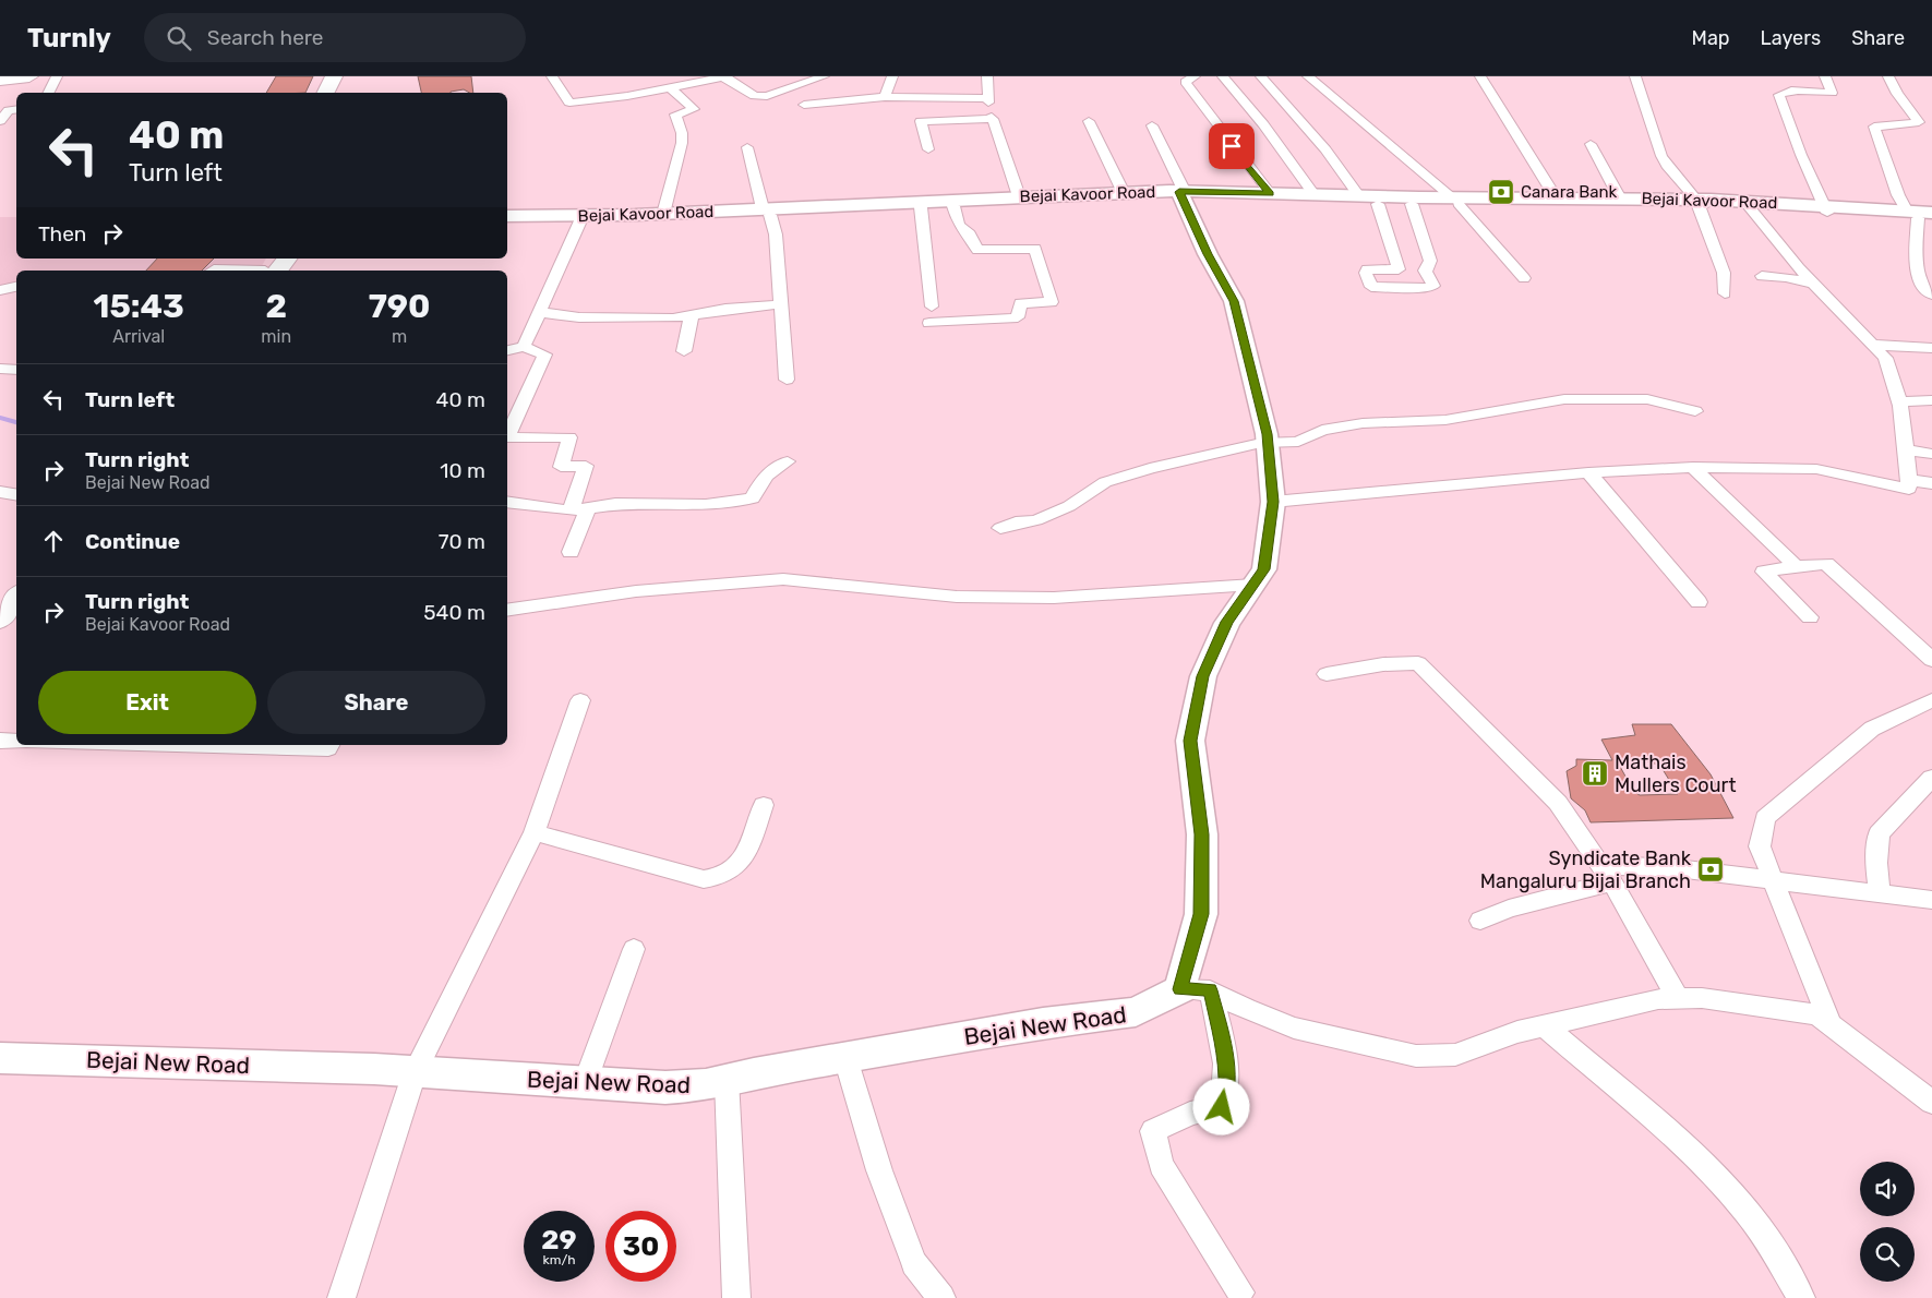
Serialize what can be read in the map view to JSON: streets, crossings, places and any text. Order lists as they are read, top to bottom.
{
  "streets": {
    "main road": ["Bejai Kavoor Road", "Bejai New Road"]
  },
  "places": {
    "bank": ["Canara Bank", "Syndicate Bank Mangaluru Bijai Branch"],
    "building": ["Mathais Mullers Court"]
  },
  "page": {
    "header": "Turnly",
    "search": "Search here",
    "nav": ["Map", "Layers", "Share"],
    "turn": ["40 m", "Turn left"],
    "then": "Then",
    "eta": [
      "15:43",
      "Arrival",
      "2",
      "min",
      "790",
      "m"
    ],
    "list": [
      {
        "name": "Turn left",
        "value": "40 m"
      },
      {
        "name": "Turn right",
        "note": "Bejai New Road",
        "value": "10 m"
      },
      {
        "name": "Continue",
        "value": "70 m"
      },
      {
        "name": "Turn right",
        "note": "Bejai Kavoor Road",
        "value": "540 m"
      }
    ],
    "buttons": ["Exit", "Share"],
    "speed": "29 km/h",
    "limit": "30"
  }
}
